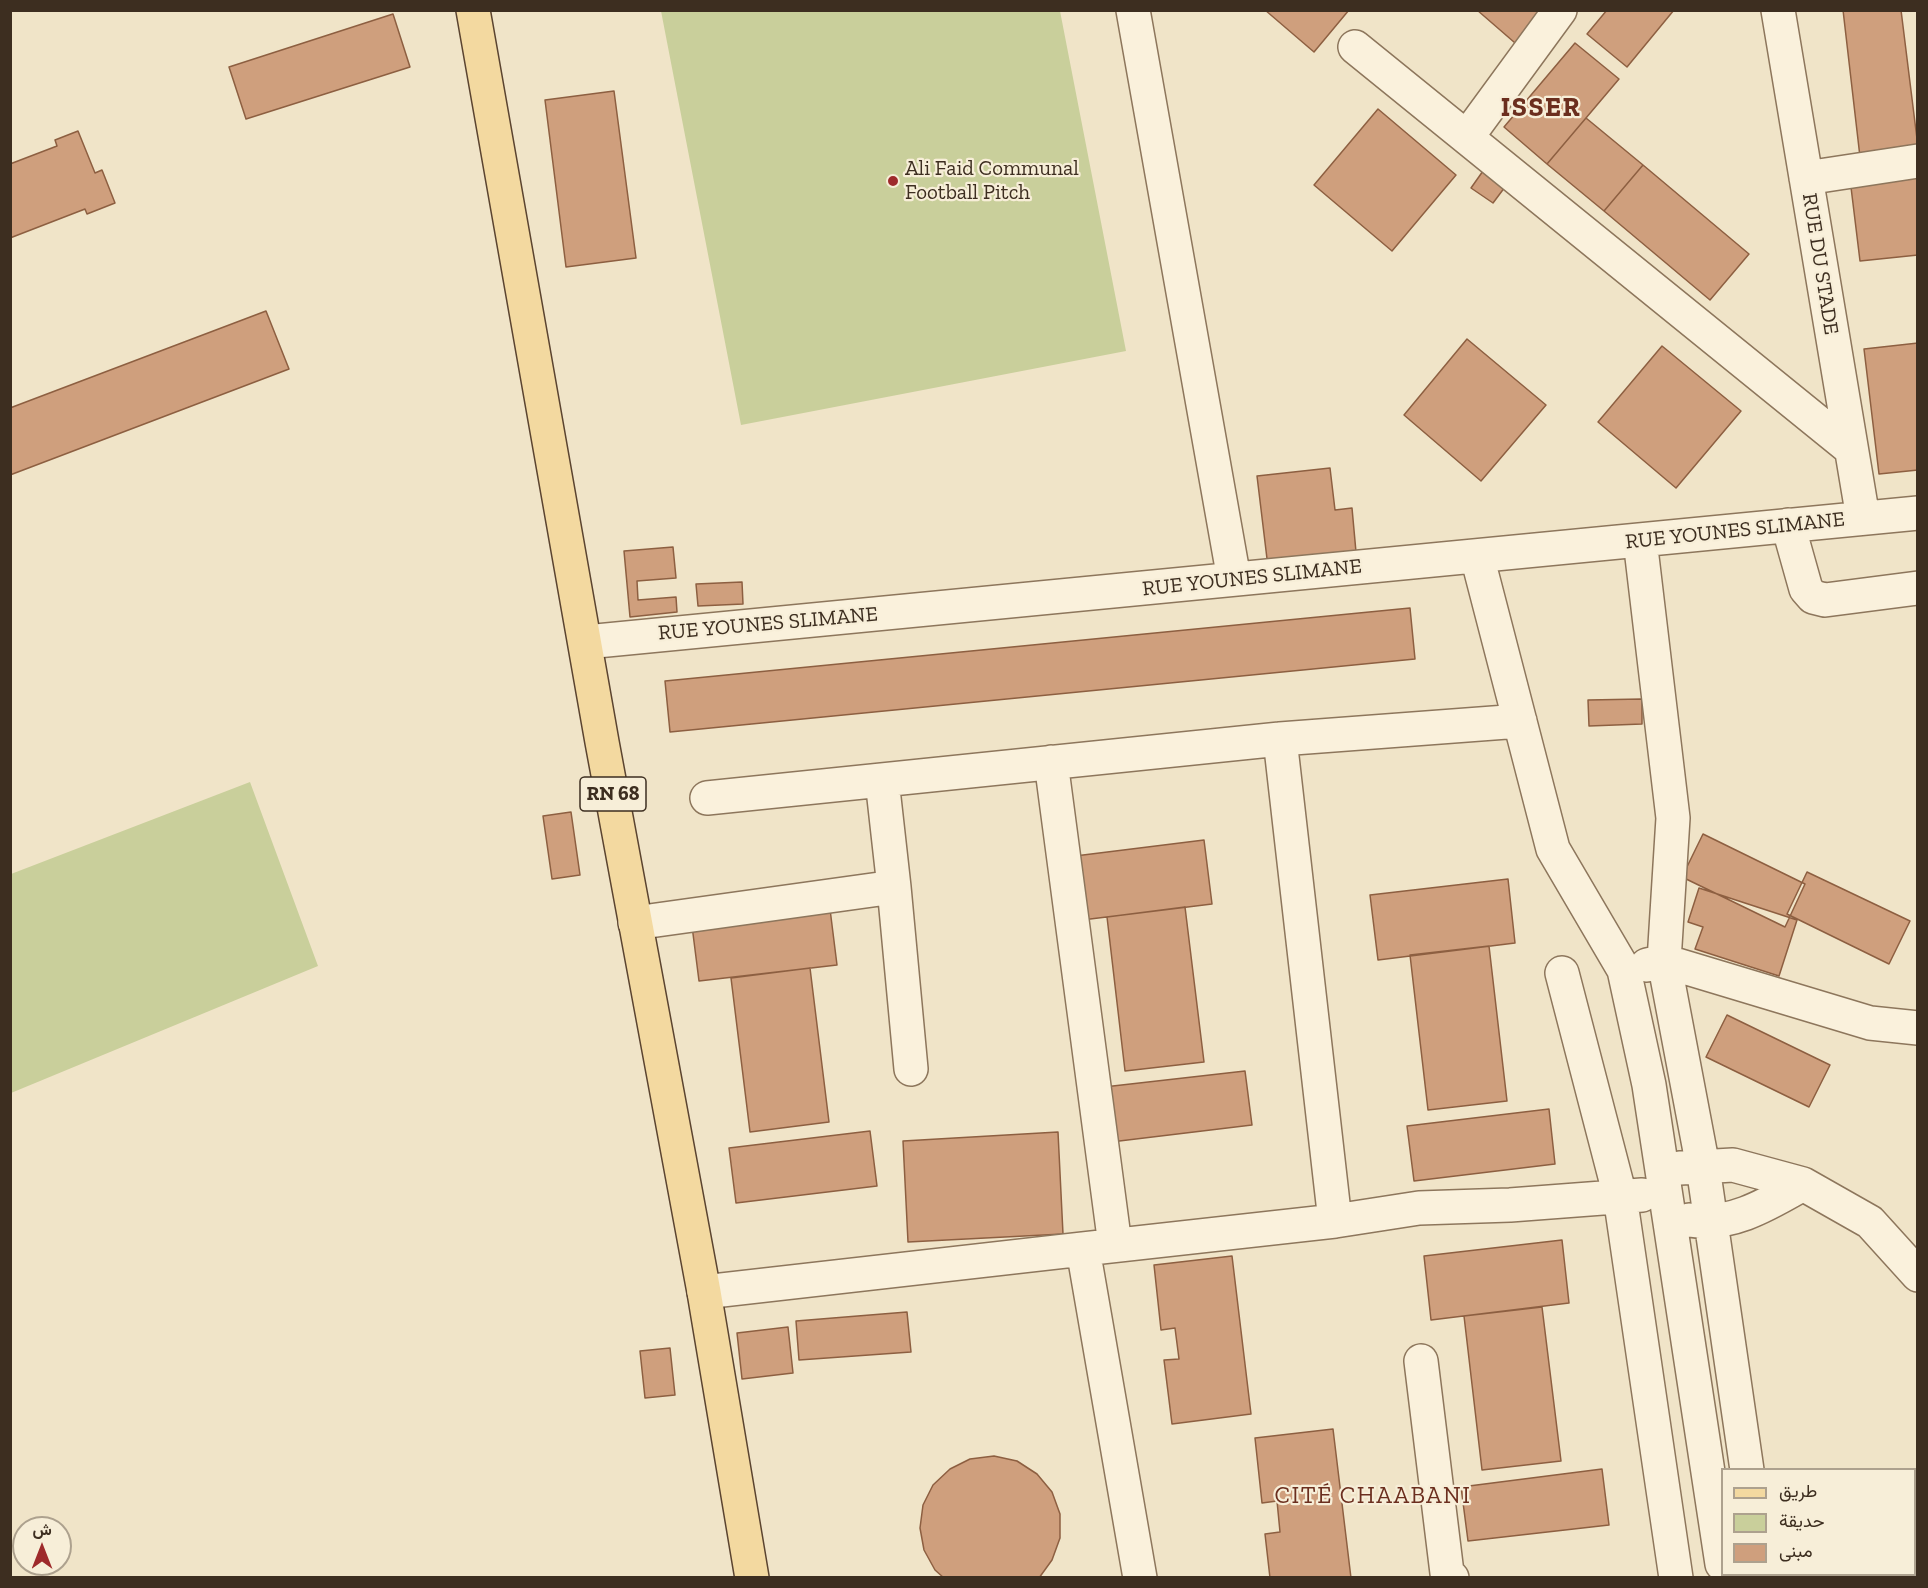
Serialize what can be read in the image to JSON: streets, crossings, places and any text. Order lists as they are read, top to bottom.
{
  "streets": {
    "main road": ["RN 68"],
    "street": ["RUE DU STADE", "RUE YOUNES SLIMANE"]
  },
  "crossings": [
    ["RUE DU STADE", "RUE YOUNES SLIMANE"],
    ["RUE YOUNES SLIMANE", "RN 68"]
  ],
  "districts": ["ISSER", "CITÉ CHAABANI"],
  "places": ["Ali Faid Communal Football Pitch"],
  "legend": ["طريق", "حديقة", "مبنى"],
  "north": "top"
}
